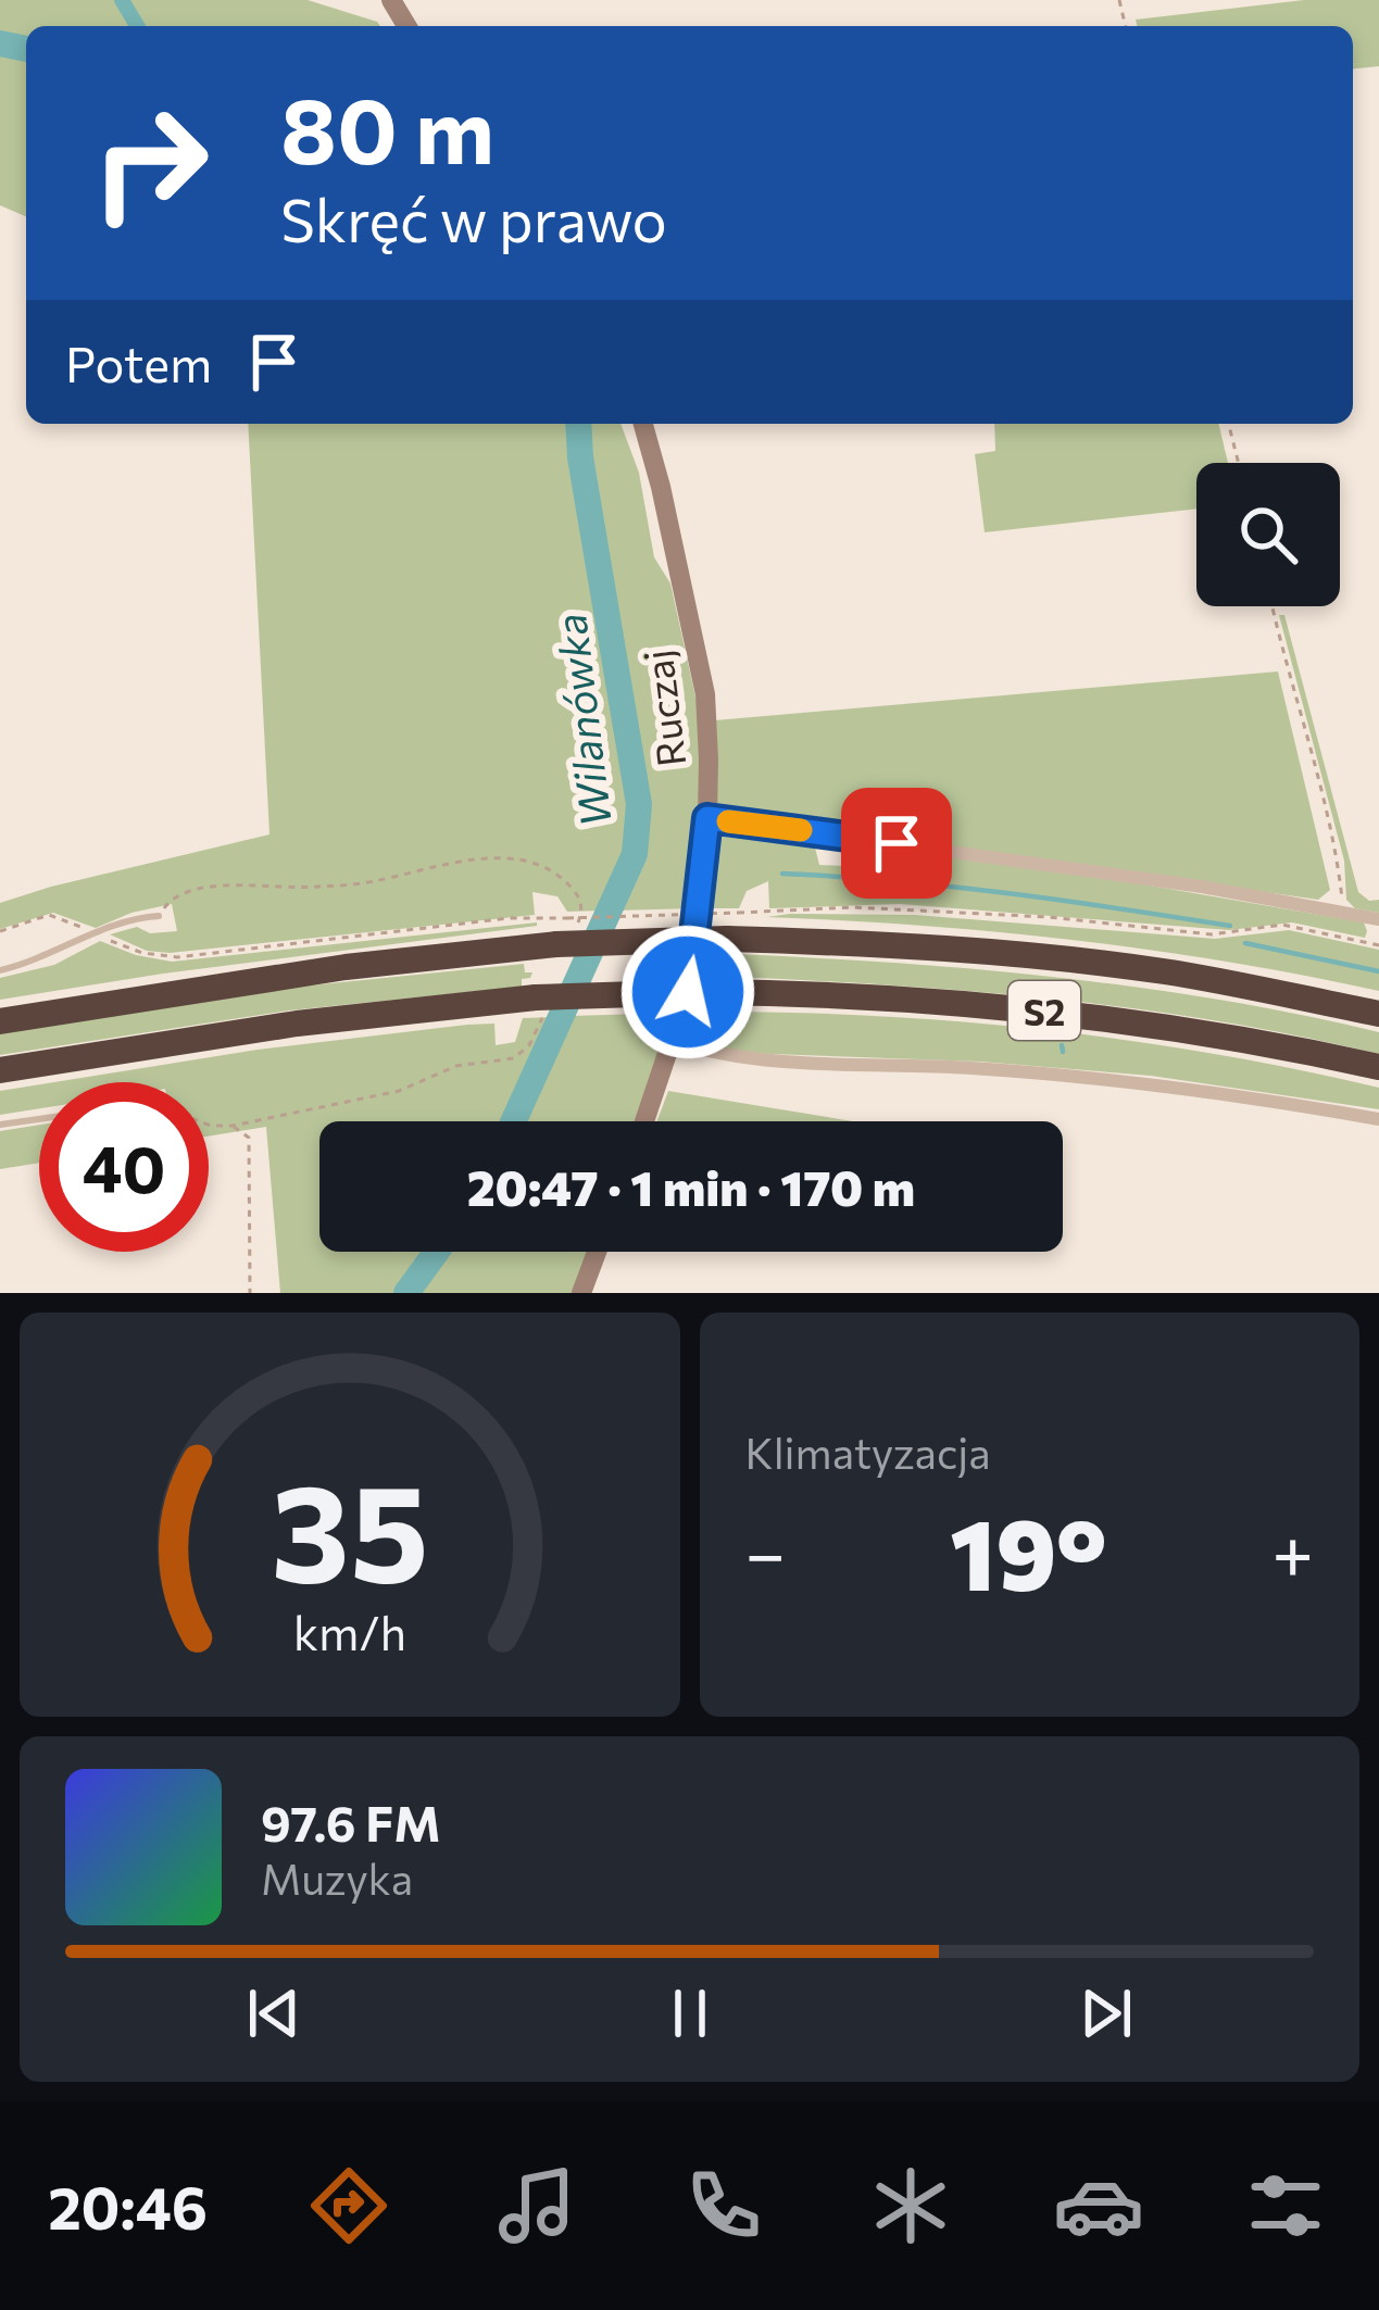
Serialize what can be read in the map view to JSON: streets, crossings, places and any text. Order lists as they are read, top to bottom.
{
  "streets": {
    "highway": ["S2"],
    "street": ["Ruczaj"]
  },
  "water": ["Wilanówka"],
  "page": {
    "turn": ["80 m", "Skręć w prawo"],
    "then": "Potem",
    "limit": "40",
    "trip": "20:47 · 1 min · 170 m",
    "tile": "Klimatyzacja",
    "heat": ["−", "19°", "+"],
    "song": ["97.6 FM", "Muzyka"],
    "tabs": "20:46",
    "gauge": ["35", "km/h"]
  }
}
